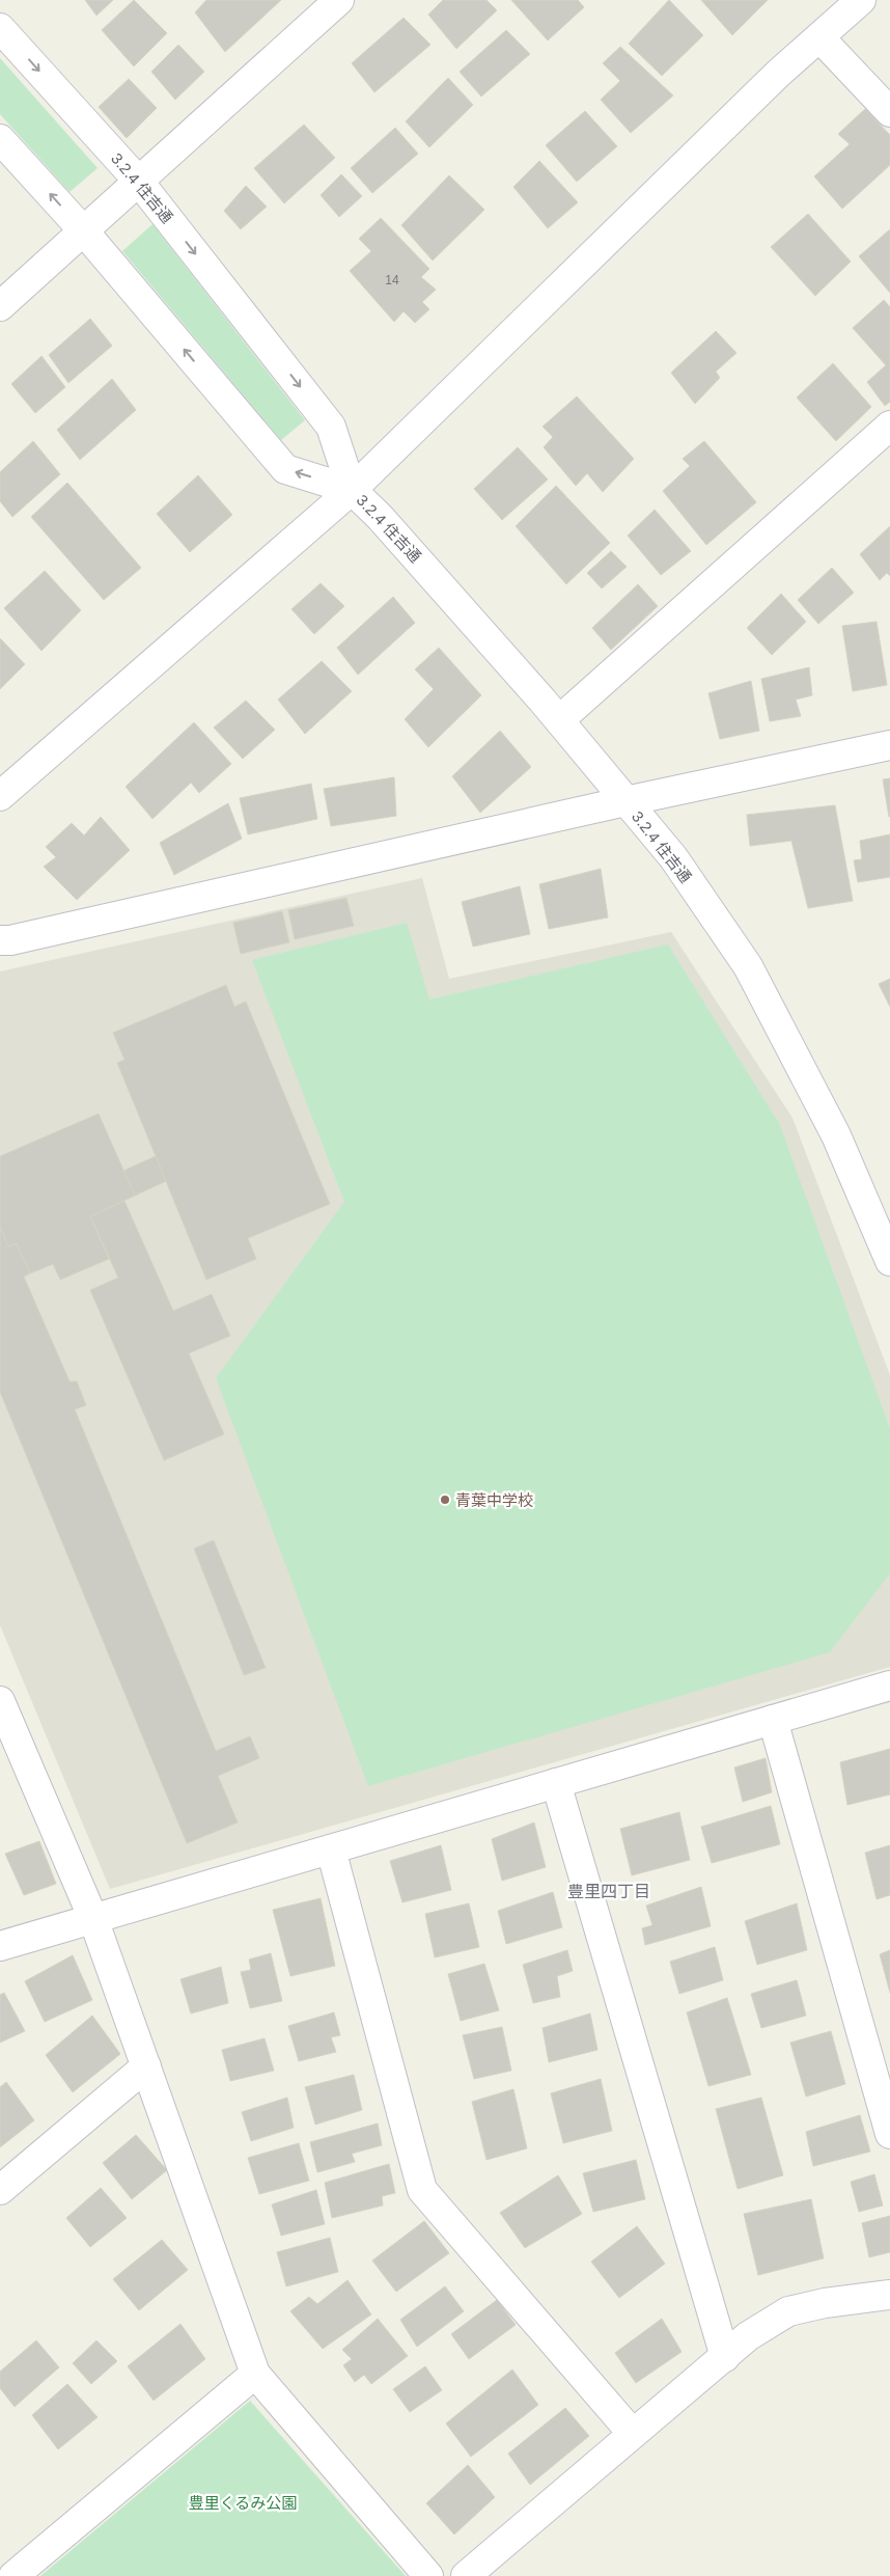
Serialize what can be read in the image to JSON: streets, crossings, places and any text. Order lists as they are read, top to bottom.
{
  "streets": {
    "street": ["3.2.4 住吉通"]
  },
  "districts": ["豊里四丁目"],
  "parks": ["豊里くるみ公園"],
  "places": ["青葉中学校"],
  "house_numbers": ["14"]
}
